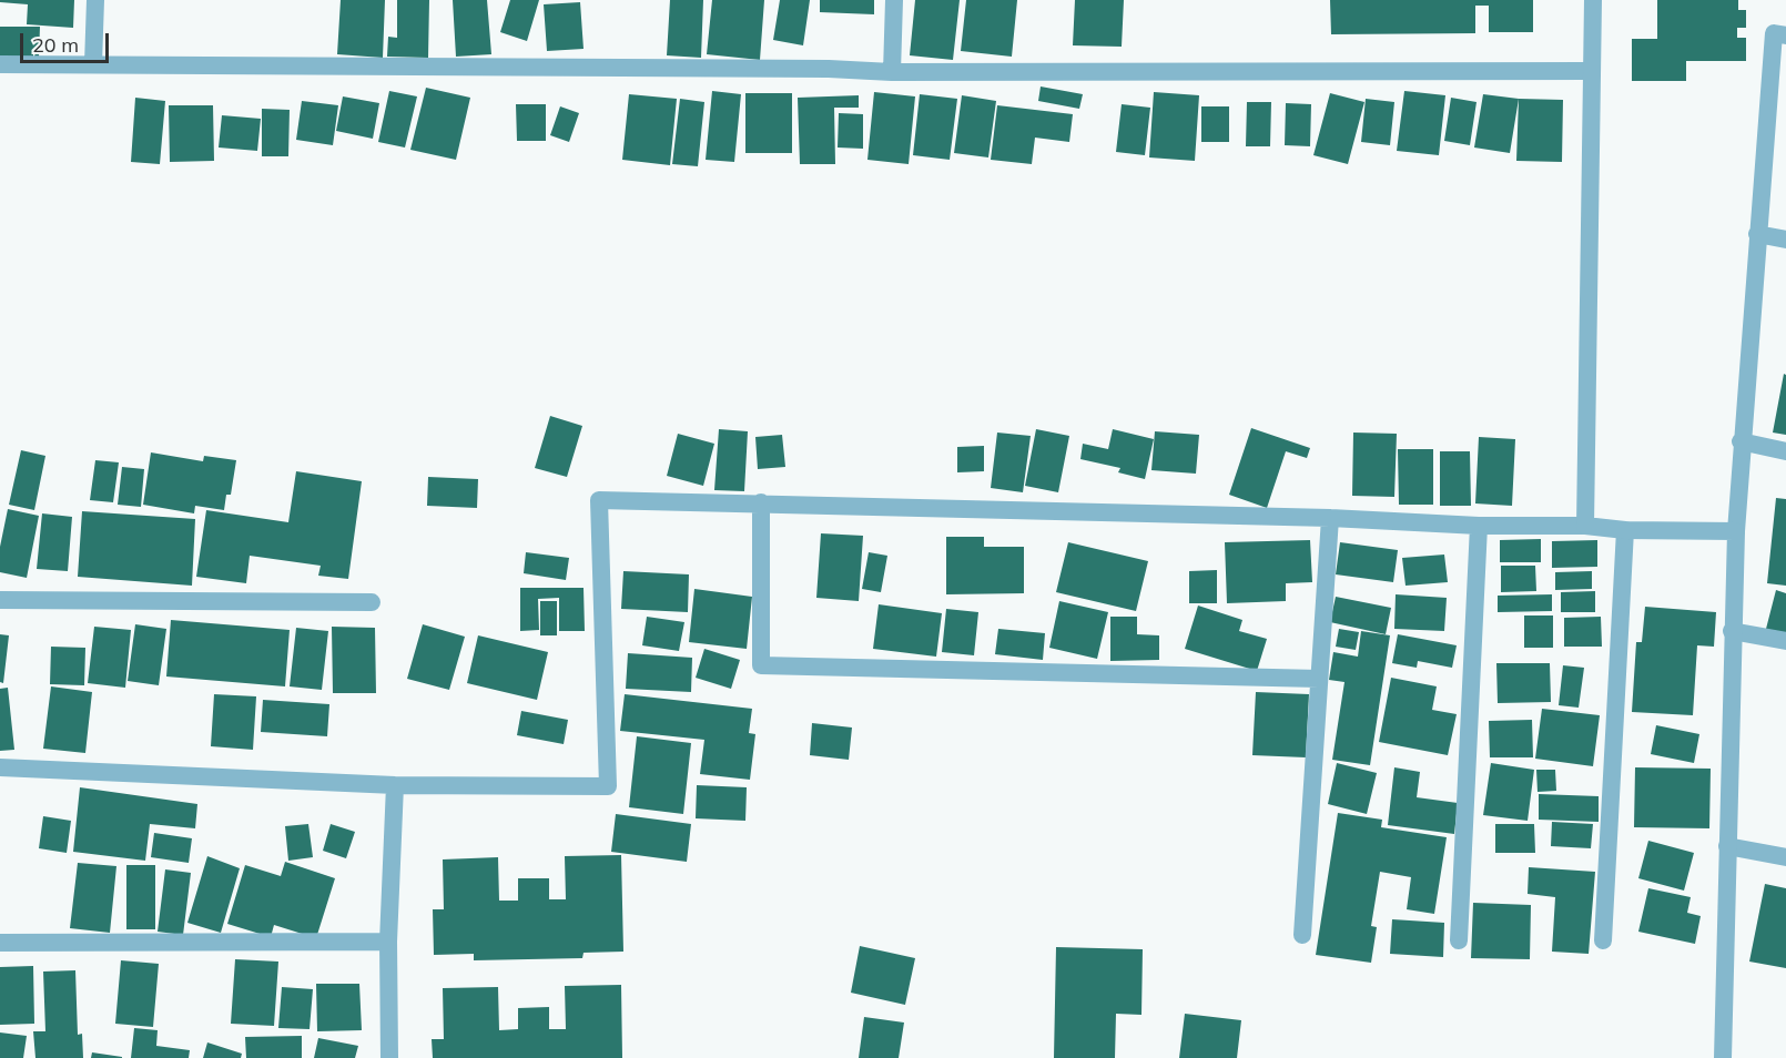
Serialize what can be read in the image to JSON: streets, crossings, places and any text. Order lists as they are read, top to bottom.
{
  "scale_bar": "20 m"
}
